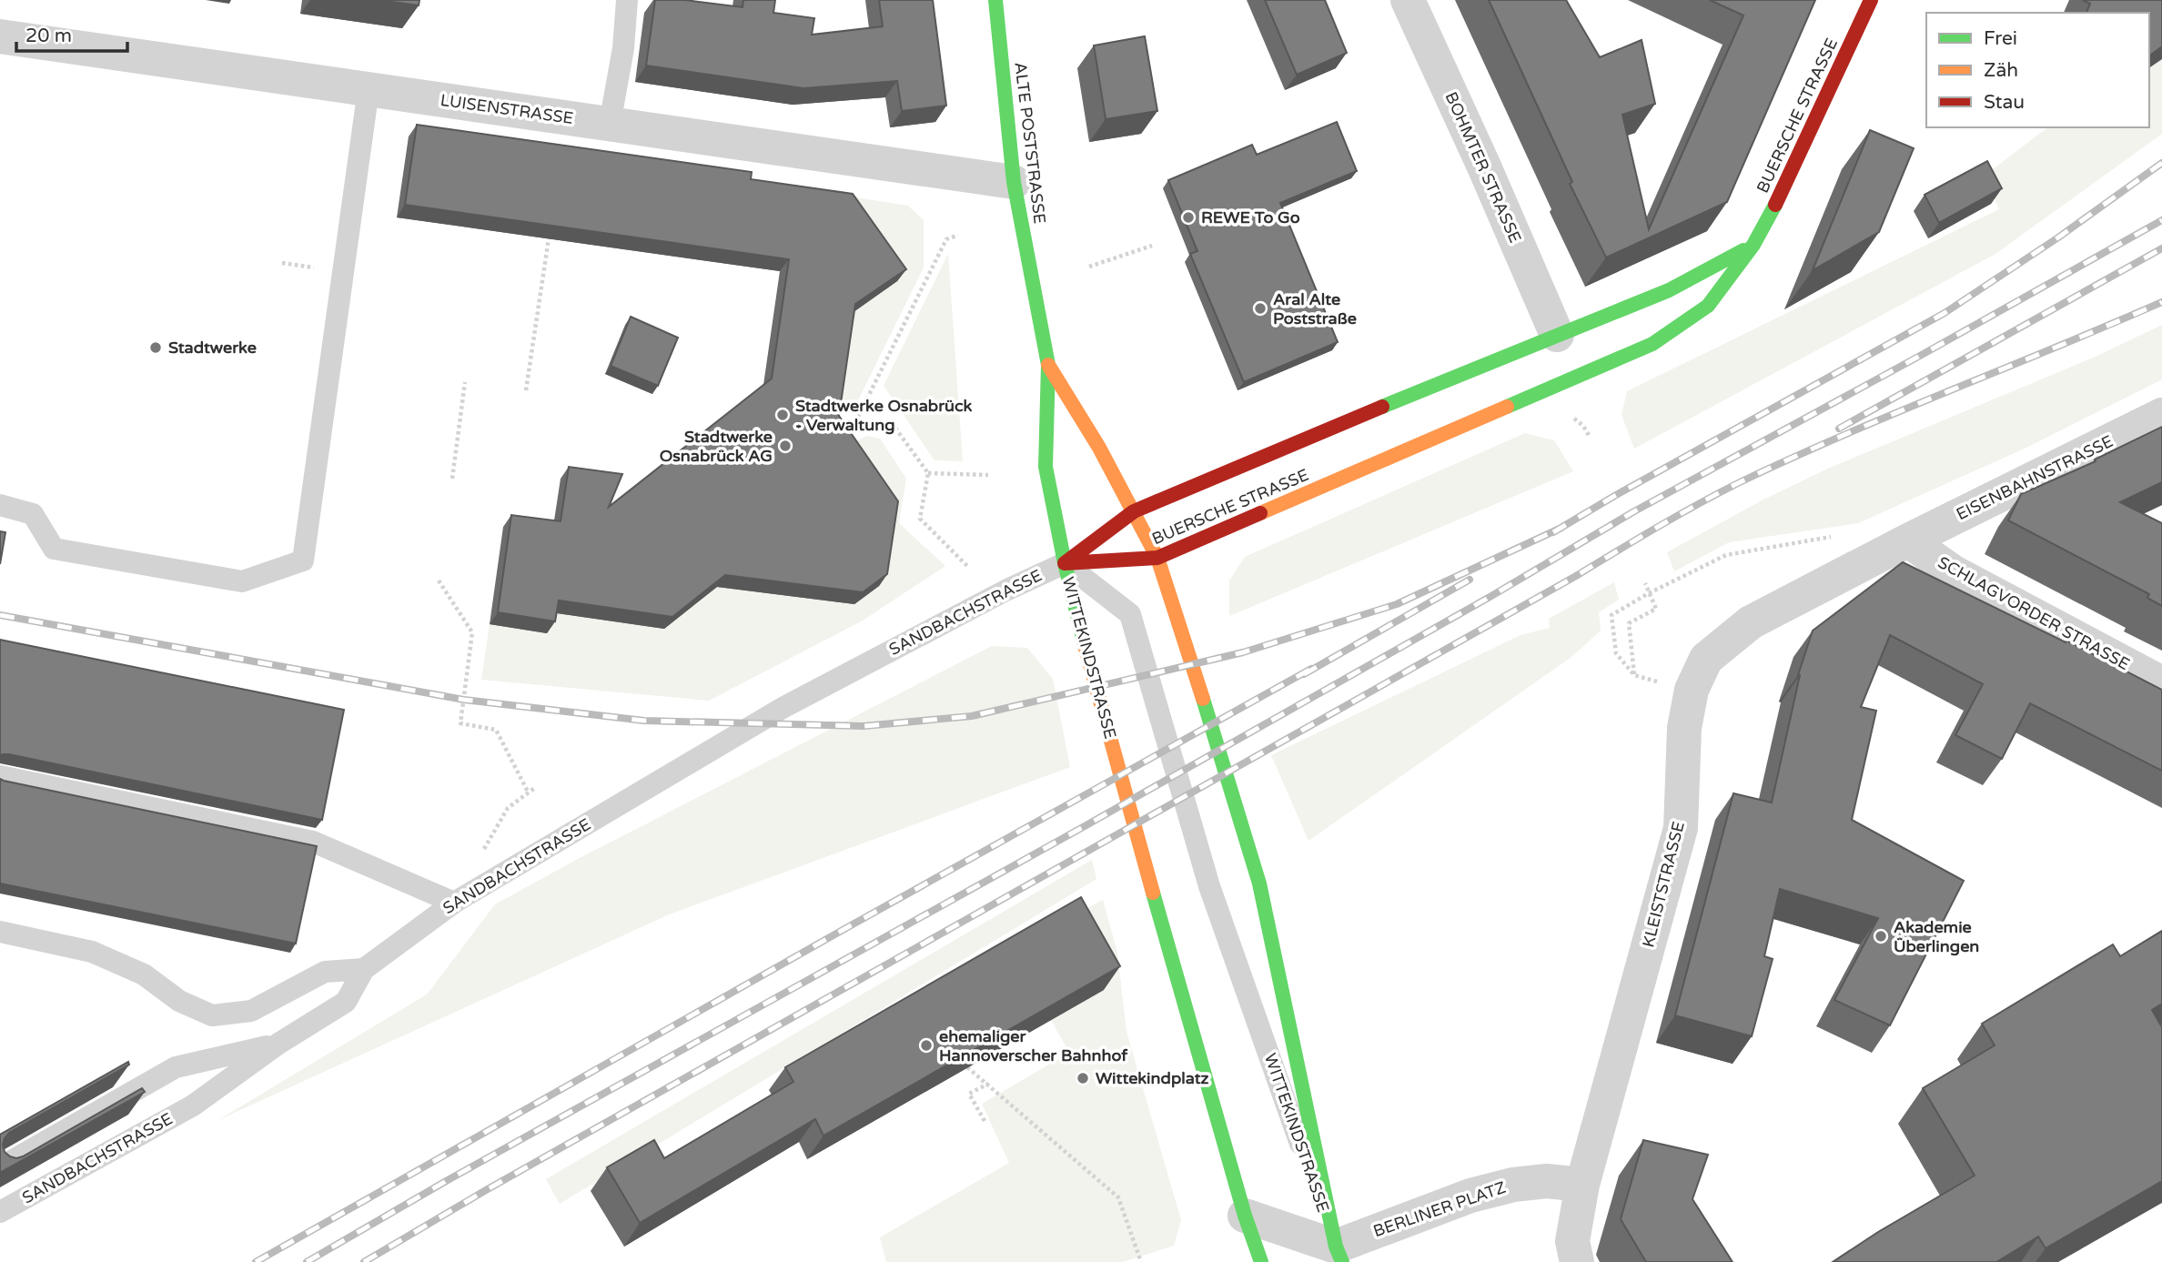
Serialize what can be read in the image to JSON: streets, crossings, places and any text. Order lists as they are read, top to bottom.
{
  "streets": {
    "main road": ["BUERSCHE STRASSE", "ALTE POSTSTRASSE", "WITTEKINDSTRASSE"],
    "street": [
      "LUISENSTRASSE",
      "BOHMTER STRASSE",
      "EISENBAHNSTRASSE",
      "SCHLAGVORDER STRASSE",
      "KLEISTSTRASSE",
      "BERLINER PLATZ"
    ],
    "lane": ["SANDBACHSTRASSE"]
  },
  "crossings": [
    ["LUISENSTRASSE", "ALTE POSTSTRASSE"],
    ["BUERSCHE STRASSE", "ALTE POSTSTRASSE"],
    ["BUERSCHE STRASSE", "BOHMTER STRASSE"],
    ["BUERSCHE STRASSE", "SANDBACHSTRASSE"],
    ["BUERSCHE STRASSE", "WITTEKINDSTRASSE"],
    ["ALTE POSTSTRASSE", "SANDBACHSTRASSE"],
    ["ALTE POSTSTRASSE", "WITTEKINDSTRASSE"],
    ["EISENBAHNSTRASSE", "SCHLAGVORDER STRASSE"],
    ["EISENBAHNSTRASSE", "KLEISTSTRASSE"],
    ["SANDBACHSTRASSE", "WITTEKINDSTRASSE"],
    ["SCHLAGVORDER STRASSE", "KLEISTSTRASSE"],
    ["WITTEKINDSTRASSE", "BERLINER PLATZ"],
    ["KLEISTSTRASSE", "BERLINER PLATZ"]
  ],
  "places": [
    "REWE To Go",
    "Aral Alte Poststraße",
    "Stadtwerke",
    "Stadtwerke Osnabrück - Verwaltung",
    "Stadtwerke Osnabrück AG",
    "Akademie Überlingen",
    "ehemaliger Hannoverscher Bahnhof",
    "Wittekindplatz"
  ],
  "legend": ["Frei", "Zäh", "Stau"],
  "scale_bar": "20 m"
}
